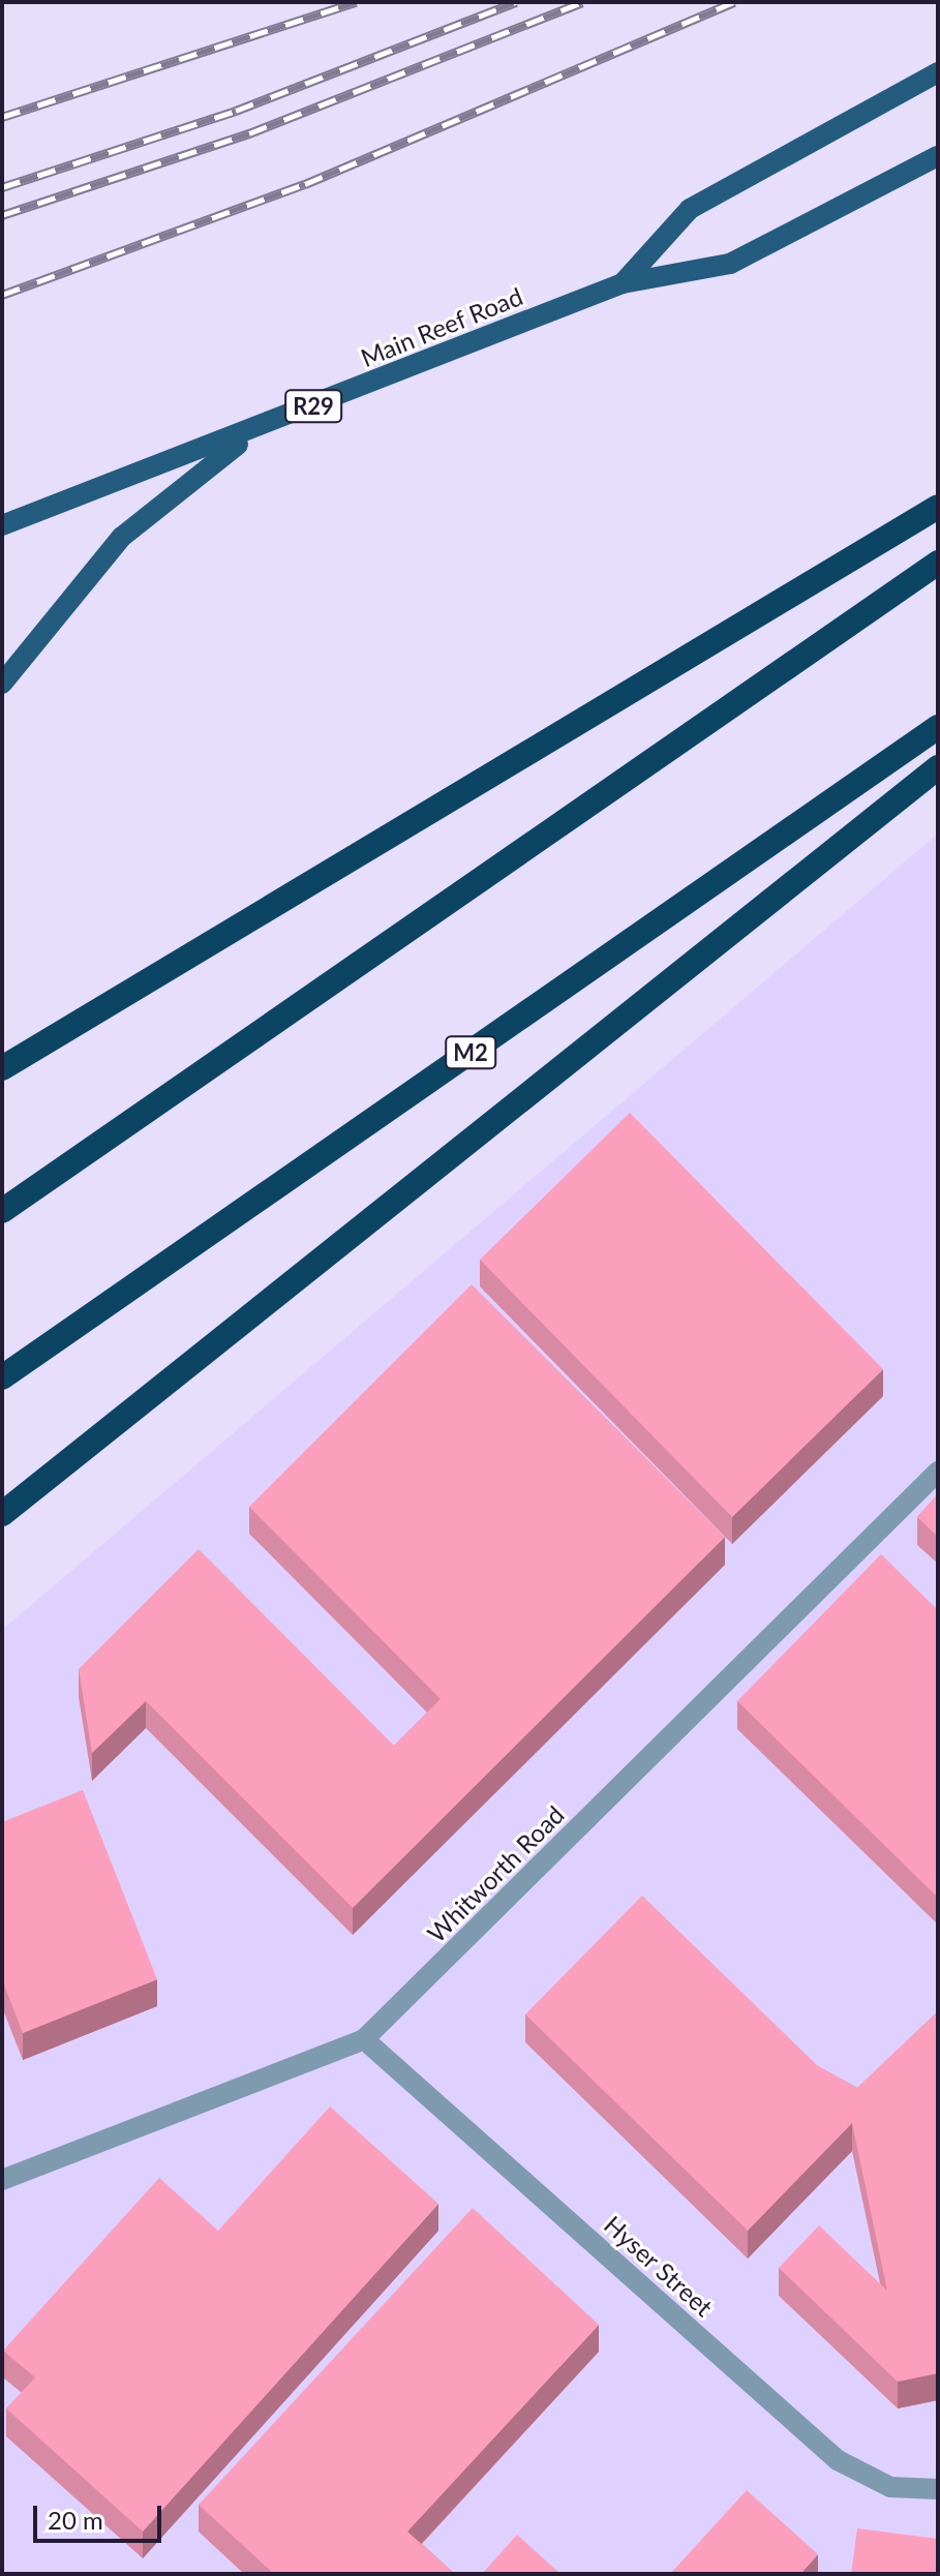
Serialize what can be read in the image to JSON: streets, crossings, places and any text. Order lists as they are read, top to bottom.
{
  "streets": {
    "highway": ["M2"],
    "main road": ["Main Reef Road", "R29"],
    "street": ["Whitworth Road", "Hyser Street"]
  },
  "crossings": [
    ["Whitworth Road", "Hyser Street"]
  ],
  "scale_bar": "20 m"
}
